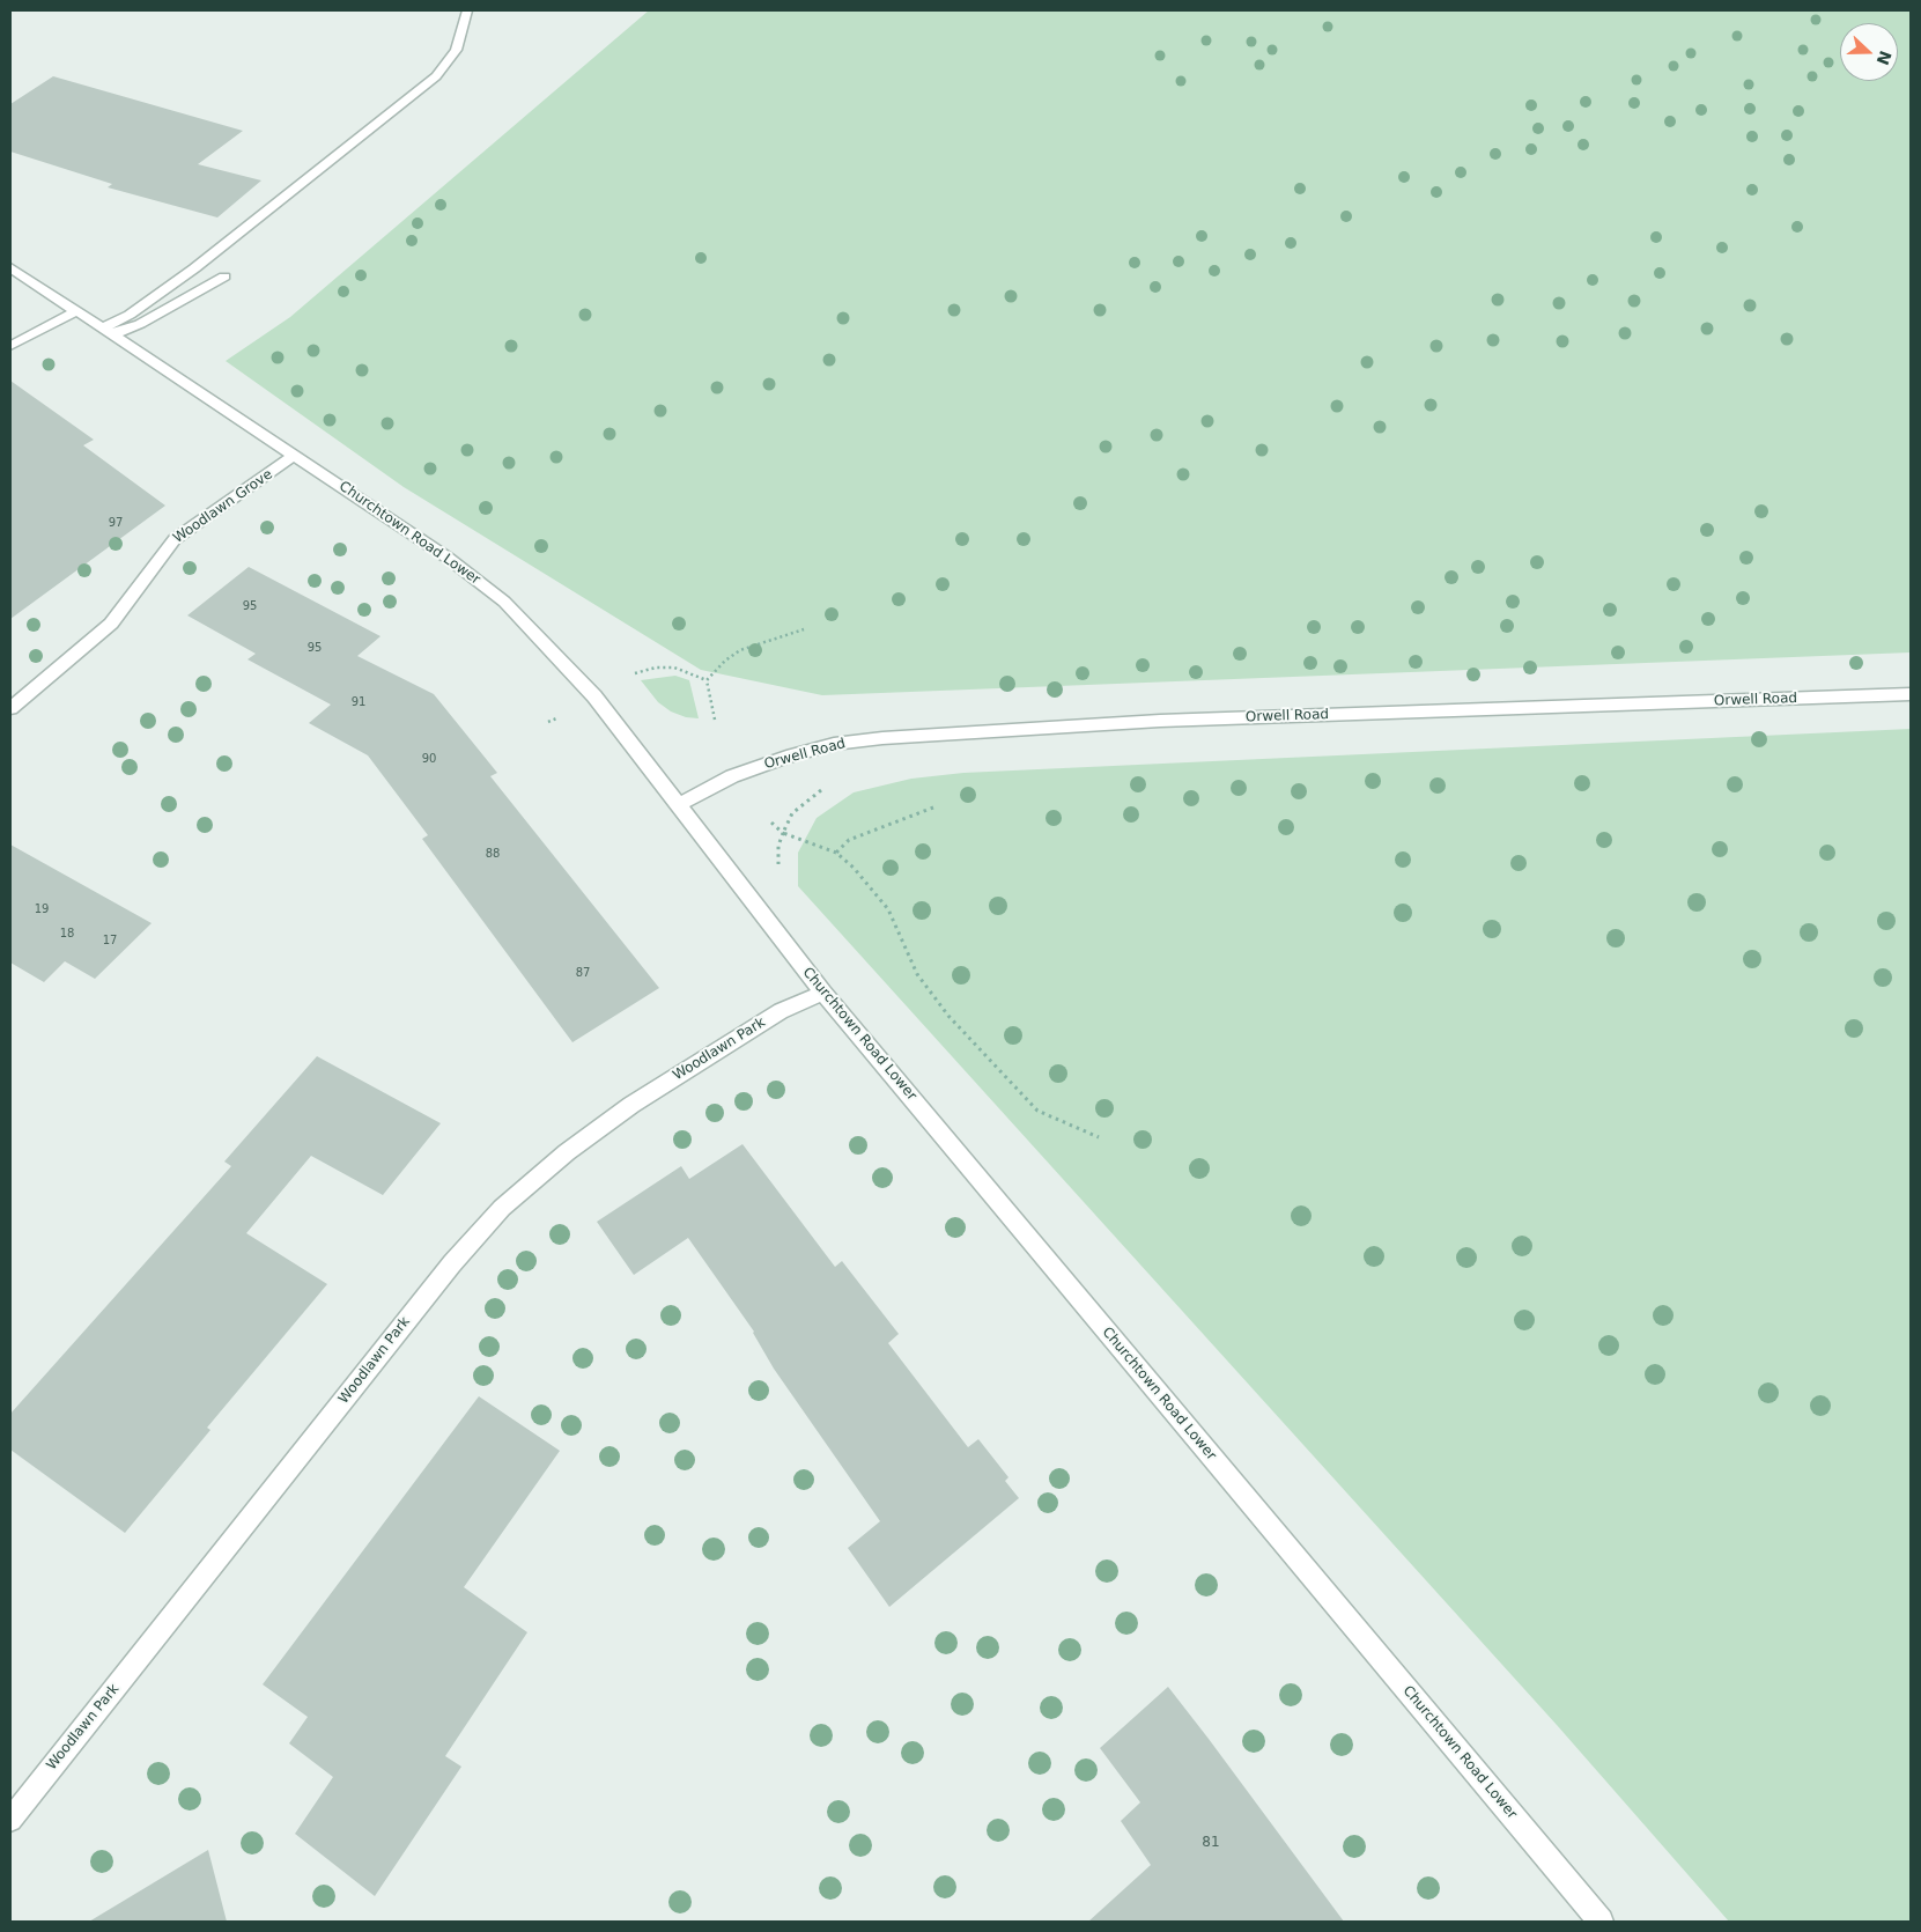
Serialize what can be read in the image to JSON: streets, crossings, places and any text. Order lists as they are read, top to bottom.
{
  "streets": {
    "street": [
      "Woodlawn Grove",
      "Churchtown Road Lower",
      "Orwell Road",
      "Woodlawn Park"
    ]
  },
  "crossings": [
    ["Woodlawn Grove", "Churchtown Road Lower"],
    ["Churchtown Road Lower", "Orwell Road"],
    ["Churchtown Road Lower", "Woodlawn Park"]
  ],
  "house_numbers": [
    "97",
    "95",
    "95",
    "91",
    "90",
    "88",
    "19",
    "18",
    "17",
    "87",
    "81"
  ],
  "north": "right"
}
